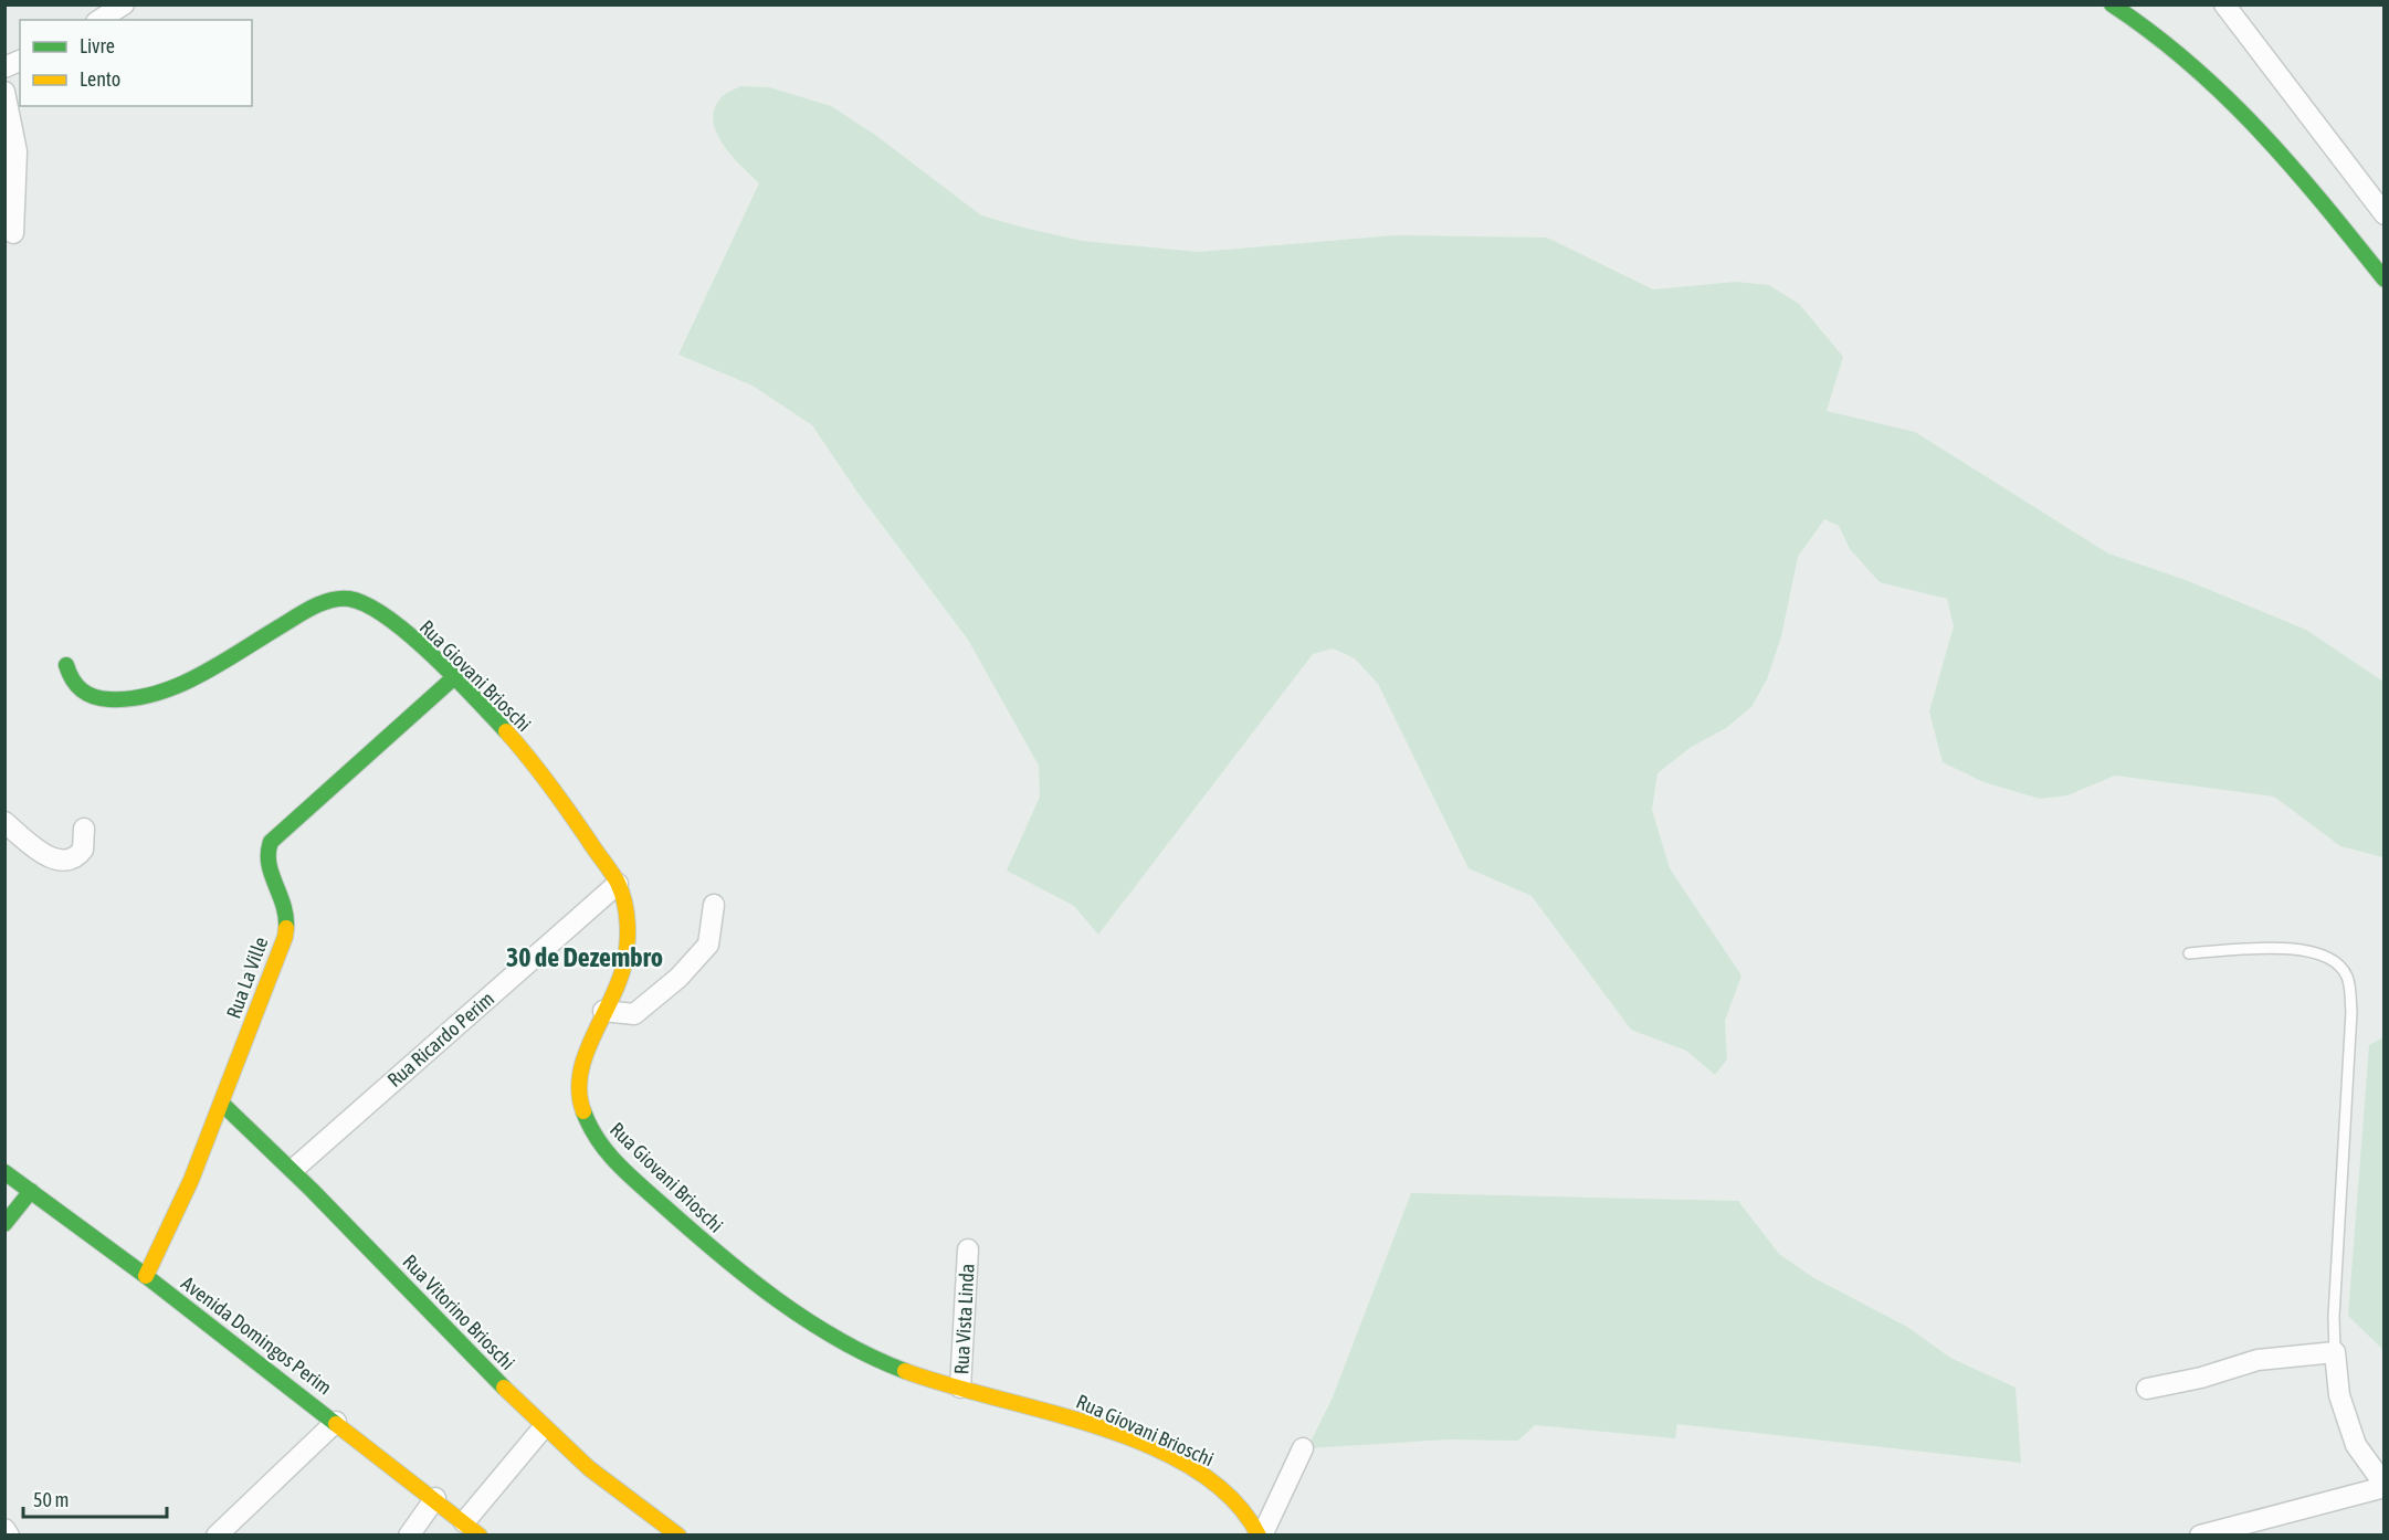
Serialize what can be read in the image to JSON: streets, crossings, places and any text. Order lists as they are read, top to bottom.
{
  "streets": {
    "street": [
      "Rua Giovani Brioschi",
      "Rua La Ville",
      "Rua Ricardo Perim",
      "Rua Vitorino Brioschi",
      "Rua Vista Linda",
      "Avenida Domingos Perim"
    ]
  },
  "crossings": [
    ["Rua Giovani Brioschi", "Rua La Ville"],
    ["Rua Giovani Brioschi", "Rua Ricardo Perim"],
    ["Rua Giovani Brioschi", "Rua Vista Linda"],
    ["Rua La Ville", "Rua Vitorino Brioschi"],
    ["Rua La Ville", "Avenida Domingos Perim"],
    ["Rua Ricardo Perim", "Rua Vitorino Brioschi"]
  ],
  "districts": ["30 de Dezembro"],
  "legend": ["Livre", "Lento"],
  "scale_bar": "50 m"
}
